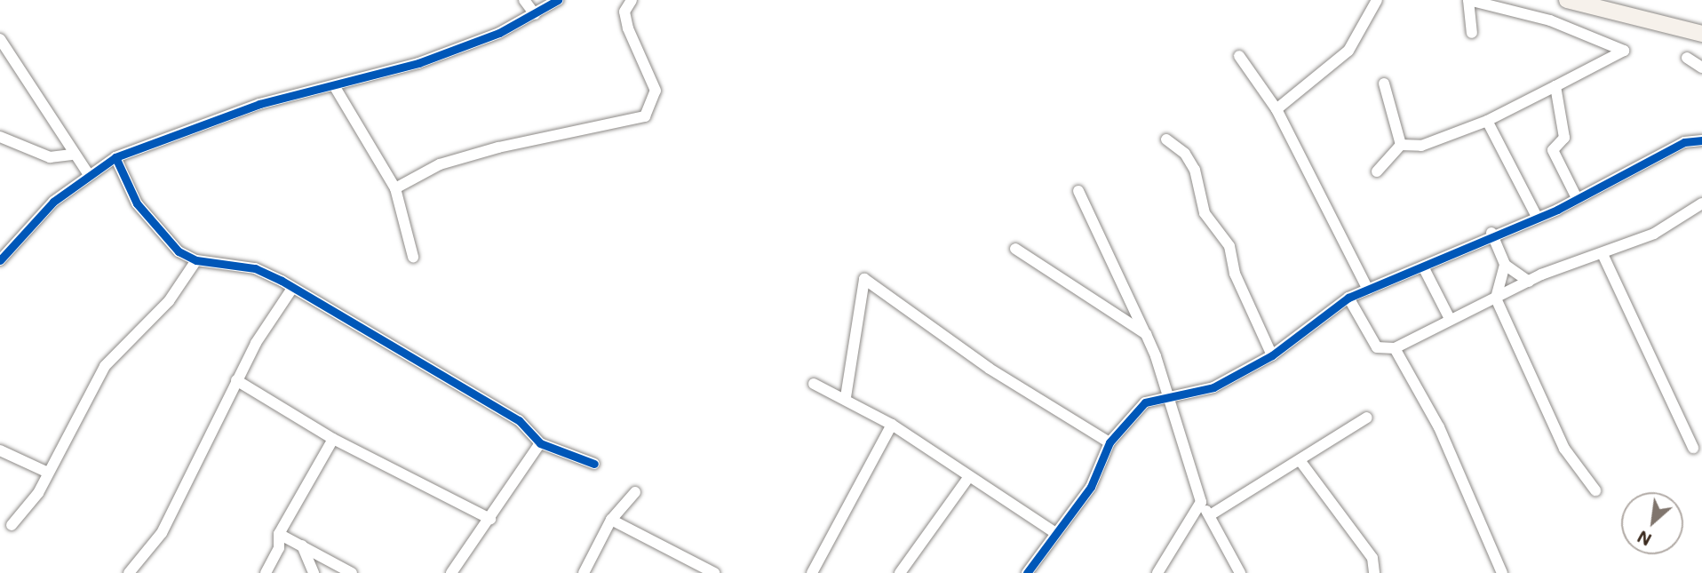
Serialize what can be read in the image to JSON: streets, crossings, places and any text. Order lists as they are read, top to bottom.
{
  "north": "bottom left"
}
